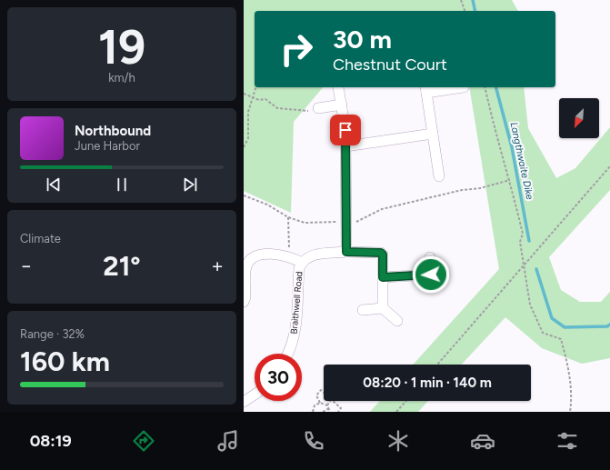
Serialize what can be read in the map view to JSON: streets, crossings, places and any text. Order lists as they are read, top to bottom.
{
  "streets": {
    "street": ["Braithwell Road"]
  },
  "water": ["Langthwaite Dike"],
  "north": "bottom left",
  "page": {
    "tile": [
      ["19", "km/h"],
      "Climate",
      ["Range · 32%", "160 km"]
    ],
    "turn": ["30 m", "Chestnut Court"],
    "song": ["Northbound", "June Harbor"],
    "heat": ["−", "21°", "+"],
    "limit": "30",
    "trip": "08:20 · 1 min · 140 m",
    "tabs": "08:19"
  }
}
